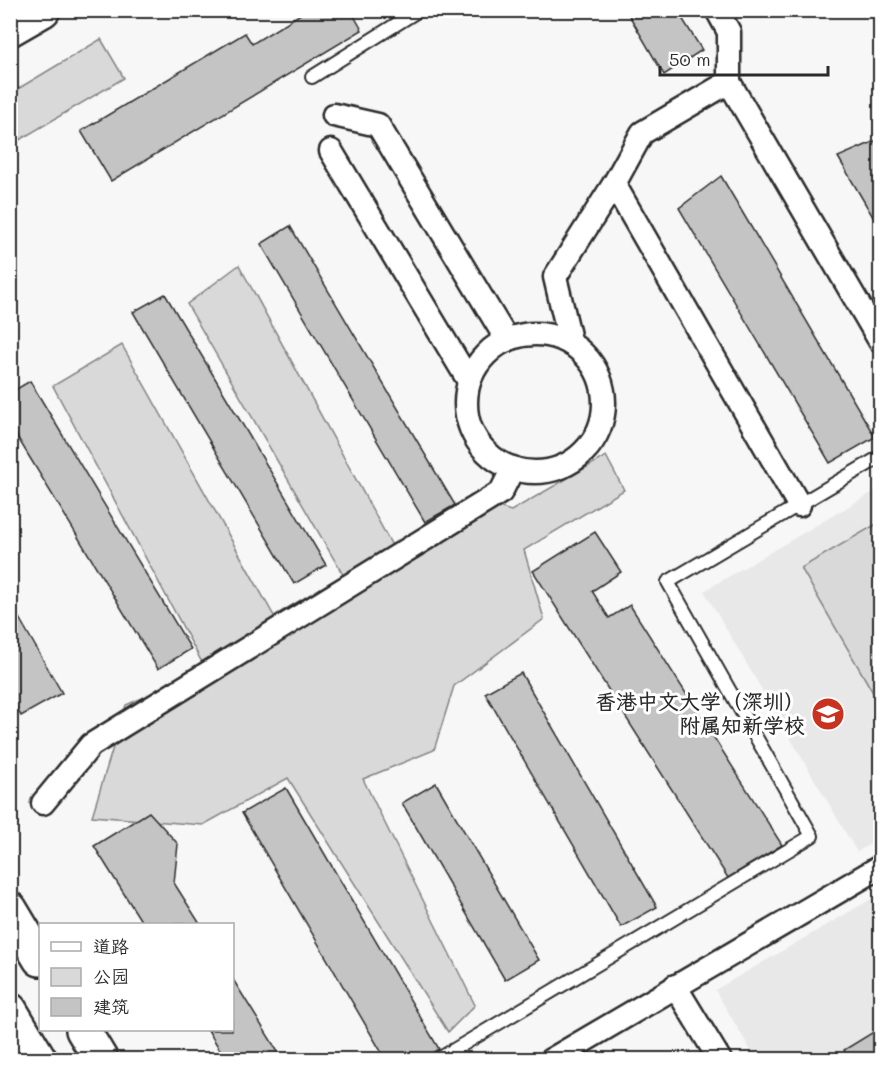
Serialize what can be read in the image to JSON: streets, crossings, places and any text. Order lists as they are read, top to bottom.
{
  "places": {
    "school or university": ["香港中文大学（深圳） 附属知新学校"]
  },
  "legend": ["道路", "公园", "建筑"],
  "scale_bar": "50 m"
}
